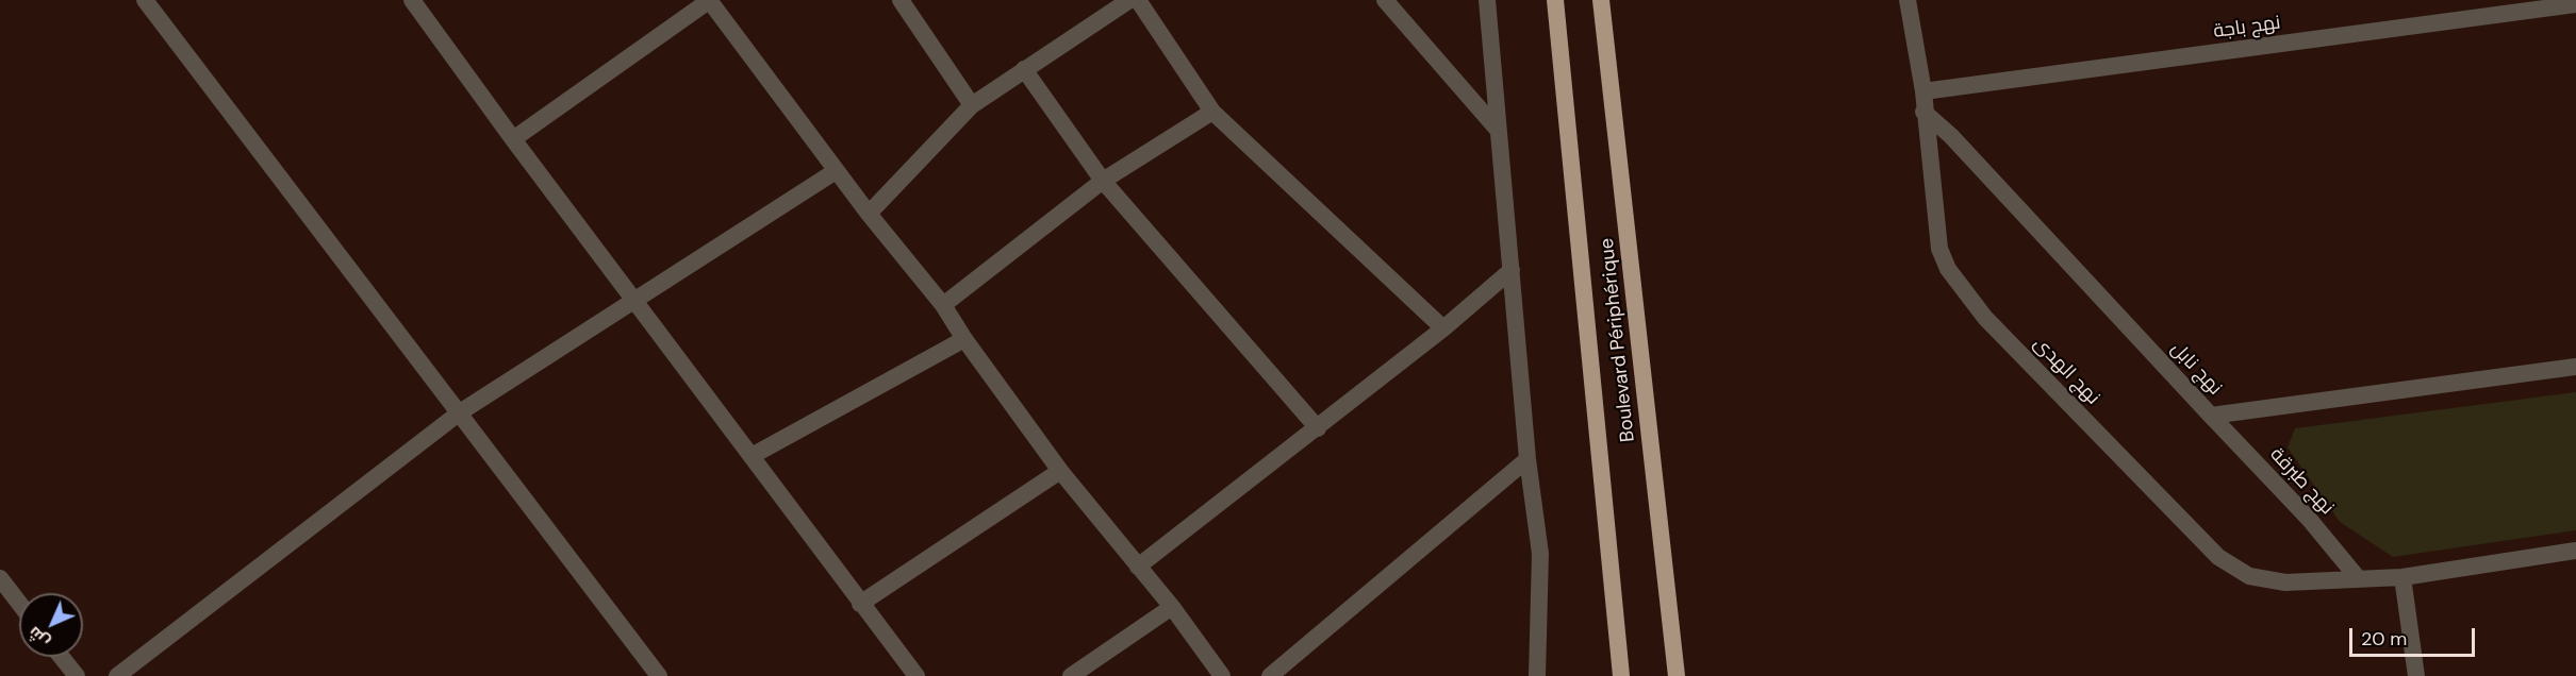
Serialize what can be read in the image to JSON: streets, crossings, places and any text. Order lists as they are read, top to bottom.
{
  "streets": {
    "highway": ["Boulevard Périphérique"],
    "street": [
      "نهج باجة",
      "نهج نابل",
      "نهج الهدى",
      "نهج طبرقة"
    ]
  },
  "crossings": [
    ["نهج باجة", "نهج الهدى"],
    ["نهج نابل", "نهج الهدى"],
    ["نهج نابل", "نهج طبرقة"],
    ["نهج الهدى", "نهج طبرقة"]
  ],
  "scale_bar": "20 m",
  "north": "bottom left"
}
